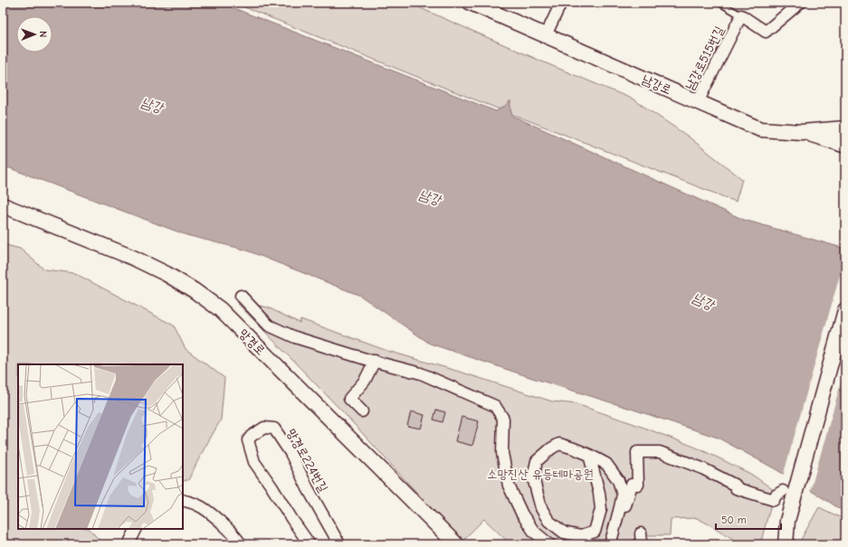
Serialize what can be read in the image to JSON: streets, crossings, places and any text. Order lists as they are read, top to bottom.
{
  "streets": {
    "street": [
      "남강로515번길",
      "남강로",
      "망경로",
      "망경로224번길"
    ]
  },
  "crossings": [
    ["남강로515번길", "남강로"]
  ],
  "water": ["남강"],
  "parks": ["소망진산 유등테마공원"],
  "scale_bar": "50 m",
  "north": "right"
}
